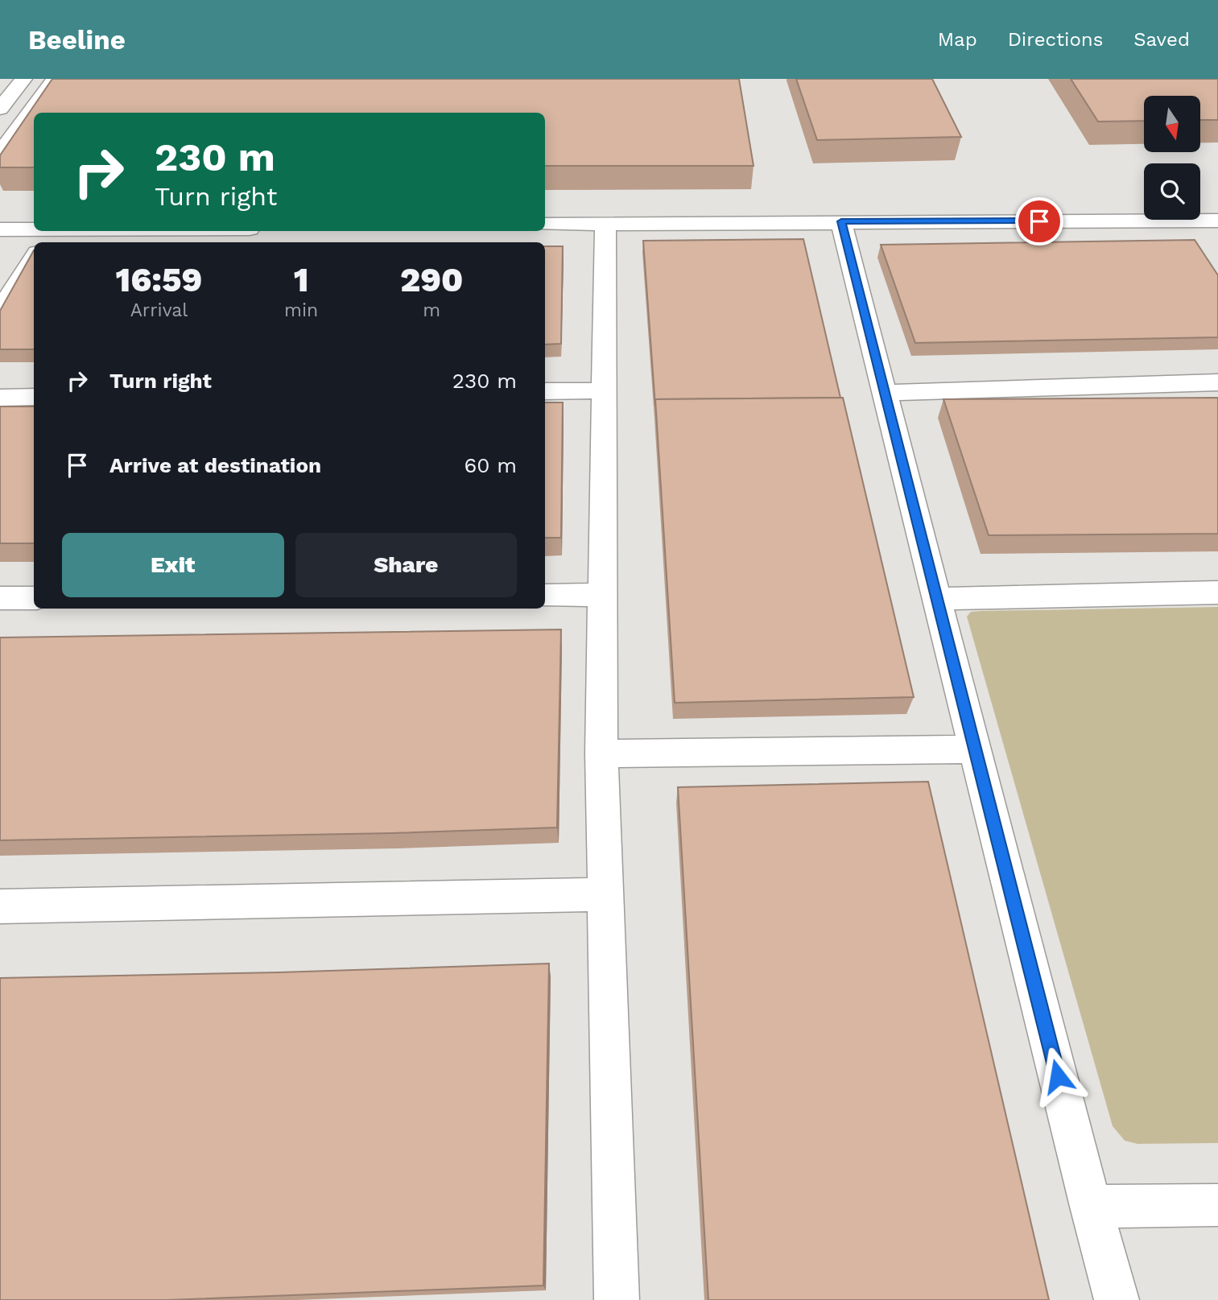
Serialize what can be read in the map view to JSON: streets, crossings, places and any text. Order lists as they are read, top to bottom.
{
  "north": "bottom",
  "page": {
    "header": "Beeline",
    "nav": ["Map", "Directions", "Saved"],
    "turn": ["230 m", "Turn right"],
    "eta": [
      "16:59",
      "Arrival",
      "1",
      "min",
      "290",
      "m"
    ],
    "list": [
      {
        "name": "Turn right",
        "value": "230 m"
      },
      {
        "name": "Arrive at destination",
        "value": "60 m"
      }
    ],
    "buttons": ["Exit", "Share"]
  }
}
